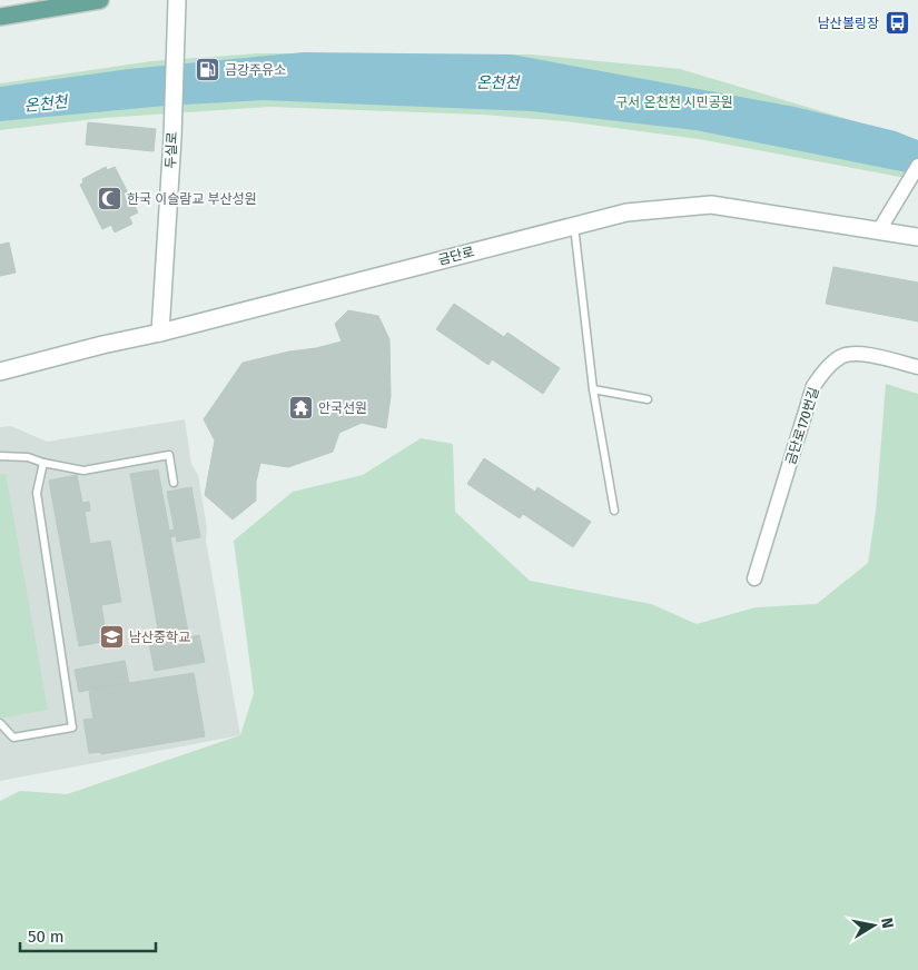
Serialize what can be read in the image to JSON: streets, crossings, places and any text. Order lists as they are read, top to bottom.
{
  "streets": {
    "street": ["두실로", "금단로", "금단로170번길"]
  },
  "crossings": [
    ["두실로", "금단로"]
  ],
  "water": ["온천천"],
  "parks": ["구서 온천천 시민공원"],
  "places": {
    "bus stop": ["남산볼링장"],
    "fuel station": ["금강주유소"],
    "mosque": ["한국 이슬람교 부산성원"],
    "temple": ["안국선원"],
    "school or university": ["남산중학교"]
  },
  "scale_bar": "50 m",
  "north": "right"
}
